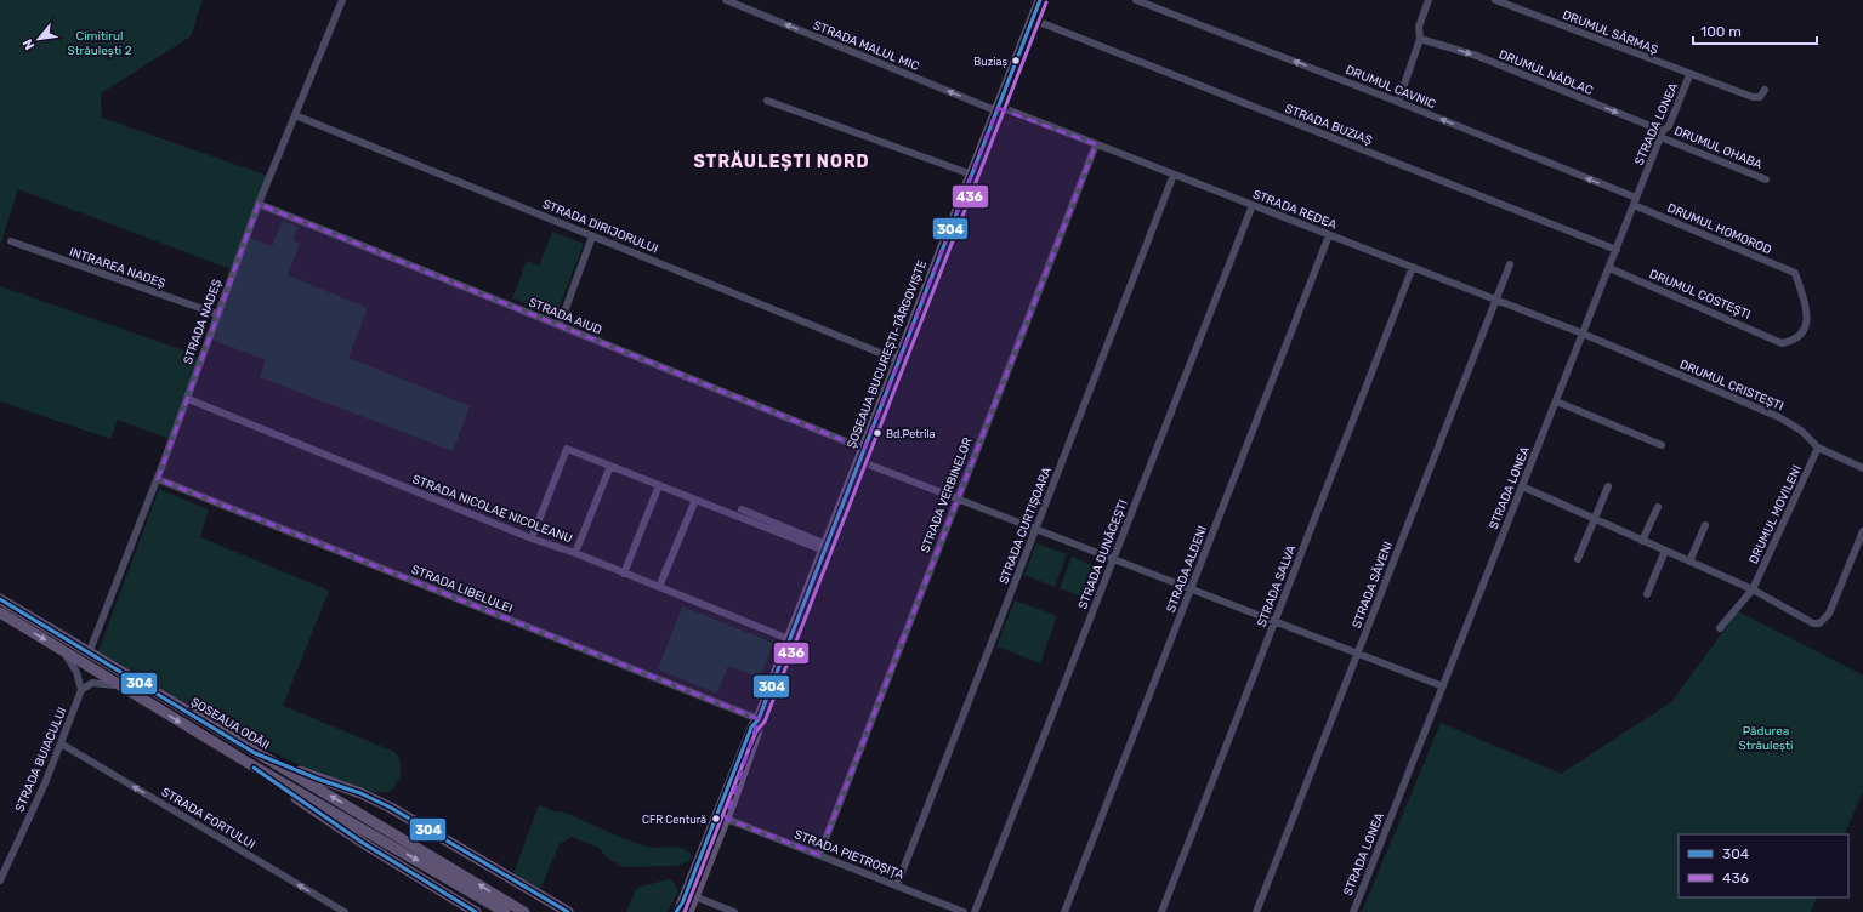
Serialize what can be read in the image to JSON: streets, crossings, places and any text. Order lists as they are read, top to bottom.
{
  "streets": {
    "main road": ["ȘOSEAUA BUCUREȘTI-TÂRGOVIȘTE", "ȘOSEAUA ODĂII"],
    "street": [
      "DRUMUL SĂRMAȘ",
      "STRADA MALUL MIC",
      "DRUMUL NĂDLAC",
      "DRUMUL CAVNIC",
      "STRADA BUZIAȘ",
      "STRADA LONEA",
      "DRUMUL OHABA",
      "STRADA REDEA",
      "STRADA DIRIJORULUI",
      "DRUMUL HOMOROD",
      "INTRAREA NADEȘ",
      "DRUMUL COSTEȘTI",
      "STRADA AIUD",
      "STRADA NADEȘ",
      "DRUMUL CRISTEȘTI",
      "STRADA VERBINELOR",
      "STRADA NICOLAE NICOLEANU",
      "DRUMUL MOVILENI",
      "STRADA CURTIȘOARA",
      "STRADA DUNĂCEȘTI",
      "STRADA ALDENI",
      "STRADA SĂVENI",
      "STRADA SALVA",
      "STRADA LIBELULEI",
      "STRADA BUIACULUI",
      "STRADA FORTULUI",
      "STRADA PIETROȘIȚA"
    ]
  },
  "crossings": [
    ["DRUMUL SĂRMAȘ", "STRADA LONEA"],
    ["STRADA MALUL MIC", "STRADA REDEA"],
    ["STRADA MALUL MIC", "ȘOSEAUA BUCUREȘTI-TÂRGOVIȘTE"],
    ["DRUMUL NĂDLAC", "STRADA LONEA"],
    ["DRUMUL NĂDLAC", "DRUMUL OHABA"],
    ["DRUMUL CAVNIC", "STRADA LONEA"],
    ["DRUMUL CAVNIC", "DRUMUL HOMOROD"],
    ["STRADA BUZIAȘ", "STRADA LONEA"],
    ["STRADA BUZIAȘ", "ȘOSEAUA BUCUREȘTI-TÂRGOVIȘTE"],
    ["STRADA LONEA", "DRUMUL OHABA"],
    ["STRADA LONEA", "STRADA REDEA"],
    ["STRADA LONEA", "DRUMUL HOMOROD"],
    ["STRADA LONEA", "DRUMUL COSTEȘTI"],
    ["STRADA LONEA", "DRUMUL CRISTEȘTI"],
    ["STRADA REDEA", "ȘOSEAUA BUCUREȘTI-TÂRGOVIȘTE"],
    ["STRADA REDEA", "DRUMUL CRISTEȘTI"],
    ["STRADA REDEA", "STRADA VERBINELOR"],
    ["STRADA REDEA", "STRADA CURTIȘOARA"],
    ["STRADA REDEA", "STRADA DUNĂCEȘTI"],
    ["STRADA REDEA", "STRADA ALDENI"],
    ["STRADA REDEA", "STRADA SĂVENI"],
    ["STRADA REDEA", "STRADA SALVA"],
    ["STRADA DIRIJORULUI", "STRADA NADEȘ"],
    ["STRADA DIRIJORULUI", "ȘOSEAUA BUCUREȘTI-TÂRGOVIȘTE"],
    ["DRUMUL HOMOROD", "DRUMUL COSTEȘTI"],
    ["INTRAREA NADEȘ", "STRADA NADEȘ"],
    ["STRADA AIUD", "STRADA NADEȘ"],
    ["STRADA AIUD", "ȘOSEAUA BUCUREȘTI-TÂRGOVIȘTE"],
    ["STRADA NADEȘ", "STRADA NICOLAE NICOLEANU"],
    ["STRADA NADEȘ", "STRADA LIBELULEI"],
    ["STRADA NADEȘ", "ȘOSEAUA ODĂII"],
    ["ȘOSEAUA BUCUREȘTI-TÂRGOVIȘTE", "STRADA NICOLAE NICOLEANU"],
    ["ȘOSEAUA BUCUREȘTI-TÂRGOVIȘTE", "STRADA LIBELULEI"],
    ["ȘOSEAUA BUCUREȘTI-TÂRGOVIȘTE", "STRADA PIETROȘIȚA"],
    ["DRUMUL CRISTEȘTI", "DRUMUL MOVILENI"],
    ["STRADA VERBINELOR", "STRADA PIETROȘIȚA"],
    ["STRADA CURTIȘOARA", "STRADA PIETROȘIȚA"],
    ["STRADA BUIACULUI", "STRADA FORTULUI"]
  ],
  "one_way": [
    "STRADA MALUL MIC",
    "DRUMUL NĂDLAC",
    "DRUMUL CAVNIC",
    "STRADA FORTULUI"
  ],
  "districts": ["STRĂULEȘTI NORD"],
  "parks": ["Cimitirul Străulești 2", "Pădurea Străulești"],
  "places": ["Buziaș", "Bd.Petrila", "CFR Centură"],
  "lines": ["transit line 304", "transit line 436"],
  "legend": ["304", "436"],
  "scale_bar": "100 m",
  "north": "bottom left"
}
